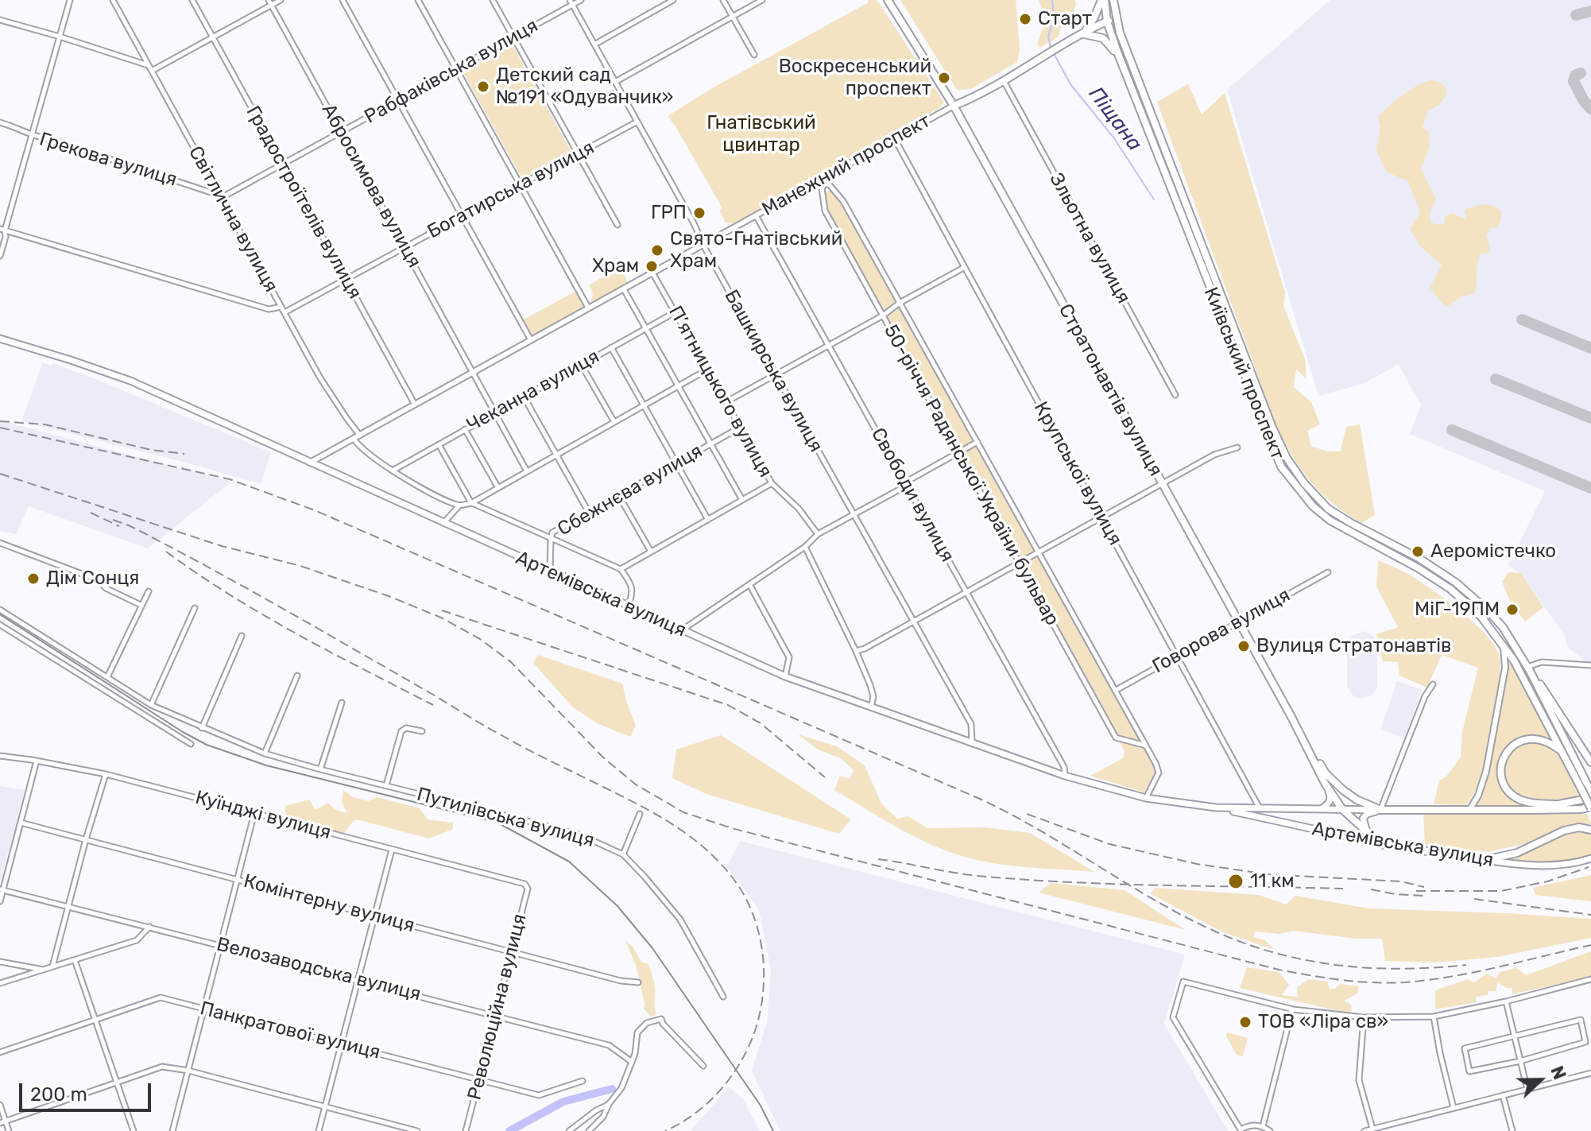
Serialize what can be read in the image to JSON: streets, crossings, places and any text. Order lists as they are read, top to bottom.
{
  "streets": {
    "main road": [
      "Манежний проспект",
      "Київський проспект",
      "Стратонавтів вулиця",
      "Артемівська вулиця"
    ],
    "street": [
      "Рабфаківська вулиця",
      "Грекова вулиця",
      "Абросимова вулиця",
      "Богатирська вулиця",
      "Градостроїтелiв вулиця",
      "Світлична вулиця",
      "Зльотна вулиця",
      "Башкирська вулиця",
      "Чеканна вулиця",
      "П’ятницького вулиця",
      "Крупської вулиця",
      "50-річчя Радянської України бульвар",
      "Сбежнєва вулиця",
      "Свободи вулиця",
      "Говорова вулиця",
      "Куїнджі вулиця",
      "Путилівська вулиця",
      "Комінтерну вулиця",
      "Велозаводська вулиця",
      "Революційна вулиця",
      "Панкратової вулиця"
    ]
  },
  "crossings": [
    ["Рабфаківська вулиця", "Абросимова вулиця"],
    ["Рабфаківська вулиця", "Градостроїтелiв вулиця"],
    ["Рабфаківська вулиця", "Світлична вулиця"],
    ["Рабфаківська вулиця", "Башкирська вулиця"],
    ["Грекова вулиця", "Світлична вулиця"],
    ["Манежний проспект", "Абросимова вулиця"],
    ["Манежний проспект", "Градостроїтелiв вулиця"],
    ["Манежний проспект", "Світлична вулиця"],
    ["Манежний проспект", "Зльотна вулиця"],
    ["Манежний проспект", "Башкирська вулиця"],
    ["Манежний проспект", "Київський проспект"],
    ["Манежний проспект", "Стратонавтів вулиця"],
    ["Манежний проспект", "П’ятницького вулиця"],
    ["Манежний проспект", "Крупської вулиця"],
    ["Манежний проспект", "50-річчя Радянської України бульвар"],
    ["Манежний проспект", "Свободи вулиця"],
    ["Манежний проспект", "Артемівська вулиця"],
    ["Абросимова вулиця", "Богатирська вулиця"],
    ["Абросимова вулиця", "Чеканна вулиця"],
    ["Богатирська вулиця", "Градостроїтелiв вулиця"],
    ["Богатирська вулиця", "Світлична вулиця"],
    ["Богатирська вулиця", "Башкирська вулиця"],
    ["Башкирська вулиця", "Артемівська вулиця"],
    ["Стратонавтів вулиця", "Артемівська вулиця"],
    ["Стратонавтів вулиця", "Говорова вулиця"],
    ["Чеканна вулиця", "П’ятницького вулиця"],
    ["П’ятницького вулиця", "Сбежнєва вулиця"],
    ["Крупської вулиця", "Артемівська вулиця"],
    ["Крупської вулиця", "Говорова вулиця"],
    ["50-річчя Радянської України бульвар", "Артемівська вулиця"],
    ["50-річчя Радянської України бульвар", "Говорова вулиця"],
    ["Сбежнєва вулиця", "Артемівська вулиця"],
    ["Свободи вулиця", "Артемівська вулиця"],
    ["Куїнджі вулиця", "Революційна вулиця"],
    ["Комінтерну вулиця", "Революційна вулиця"],
    ["Велозаводська вулиця", "Революційна вулиця"],
    ["Революційна вулиця", "Панкратової вулиця"]
  ],
  "water": ["Піщана"],
  "parks": ["Гнатівський цвинтар"],
  "places": [
    "Старт",
    "Воскресенський проспект",
    "Детский сад №191 «Одуванчик»",
    "ГРП",
    "Свято-Гнатівський Храм",
    "Храм",
    "Аеромістечко",
    "Дім Сонця",
    "МіГ-19ПМ",
    "Вулиця Стратонавтів",
    "11 км",
    "ТОВ «Ліра св»"
  ],
  "scale_bar": "200 m",
  "north": "right"
}
